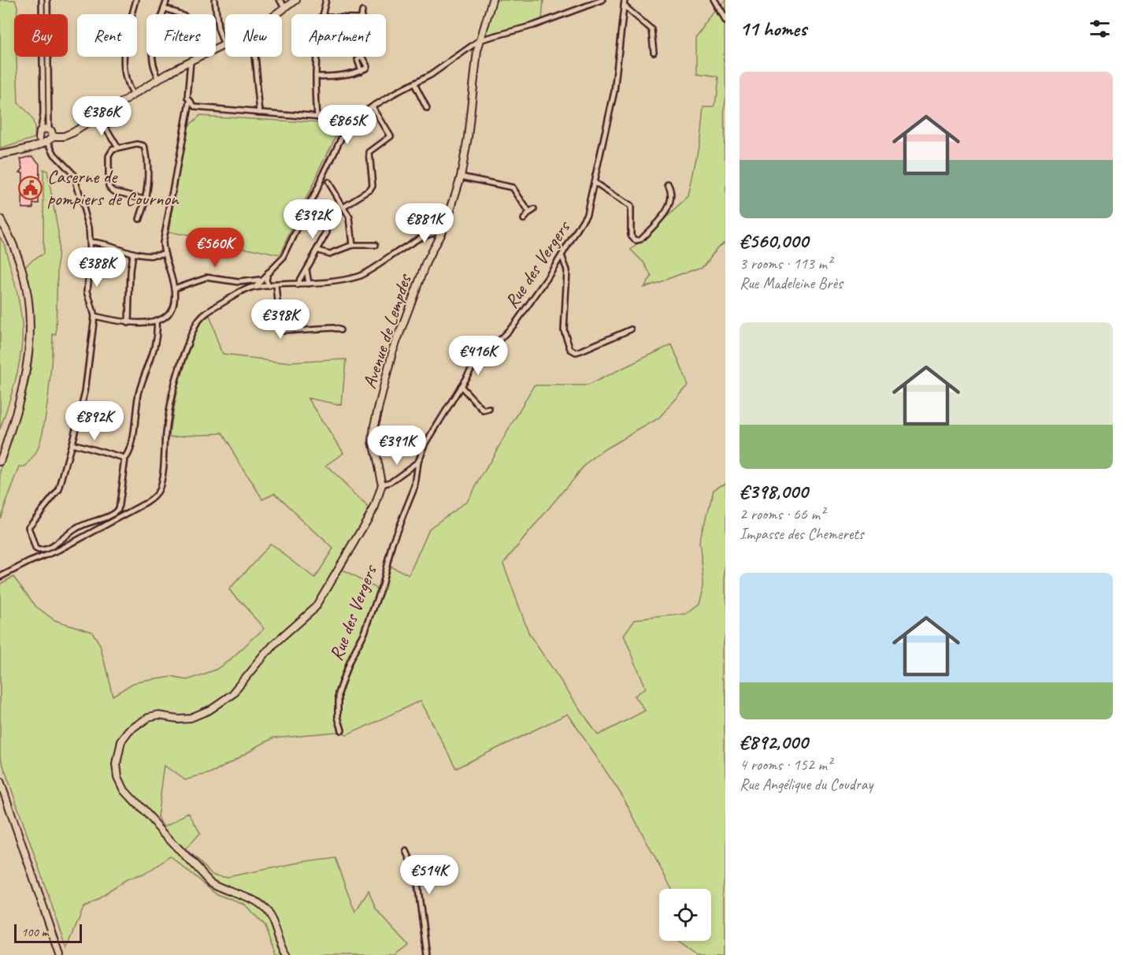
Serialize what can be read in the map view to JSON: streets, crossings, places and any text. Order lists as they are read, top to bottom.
{
  "streets": {
    "street": ["Rue des Vergers", "Avenue de Lempdes"]
  },
  "places": {
    "public building": ["Caserne de pompiers de Cournon"]
  },
  "scale_bar": "100 m",
  "page": {
    "heading": "11 homes",
    "chip": [
      "Buy",
      "Rent",
      "Filters",
      "New",
      "Apartment"
    ],
    "list": [
      {
        "name": "€560,000",
        "note": "3 rooms · 113 m² · Rue Madeleine Brès"
      },
      {
        "name": "€398,000",
        "note": "2 rooms · 66 m² · Impasse des Chemerets"
      },
      {
        "name": "€892,000",
        "note": "4 rooms · 152 m² · Rue Angélique du Coudray"
      }
    ],
    "price": [
      "€386K",
      "€865K",
      "€392K",
      "€881K",
      "€560K",
      "€388K",
      "€398K",
      "€416K",
      "€892K",
      "€391K",
      "€514K"
    ],
    "scale": "100 m"
  }
}
